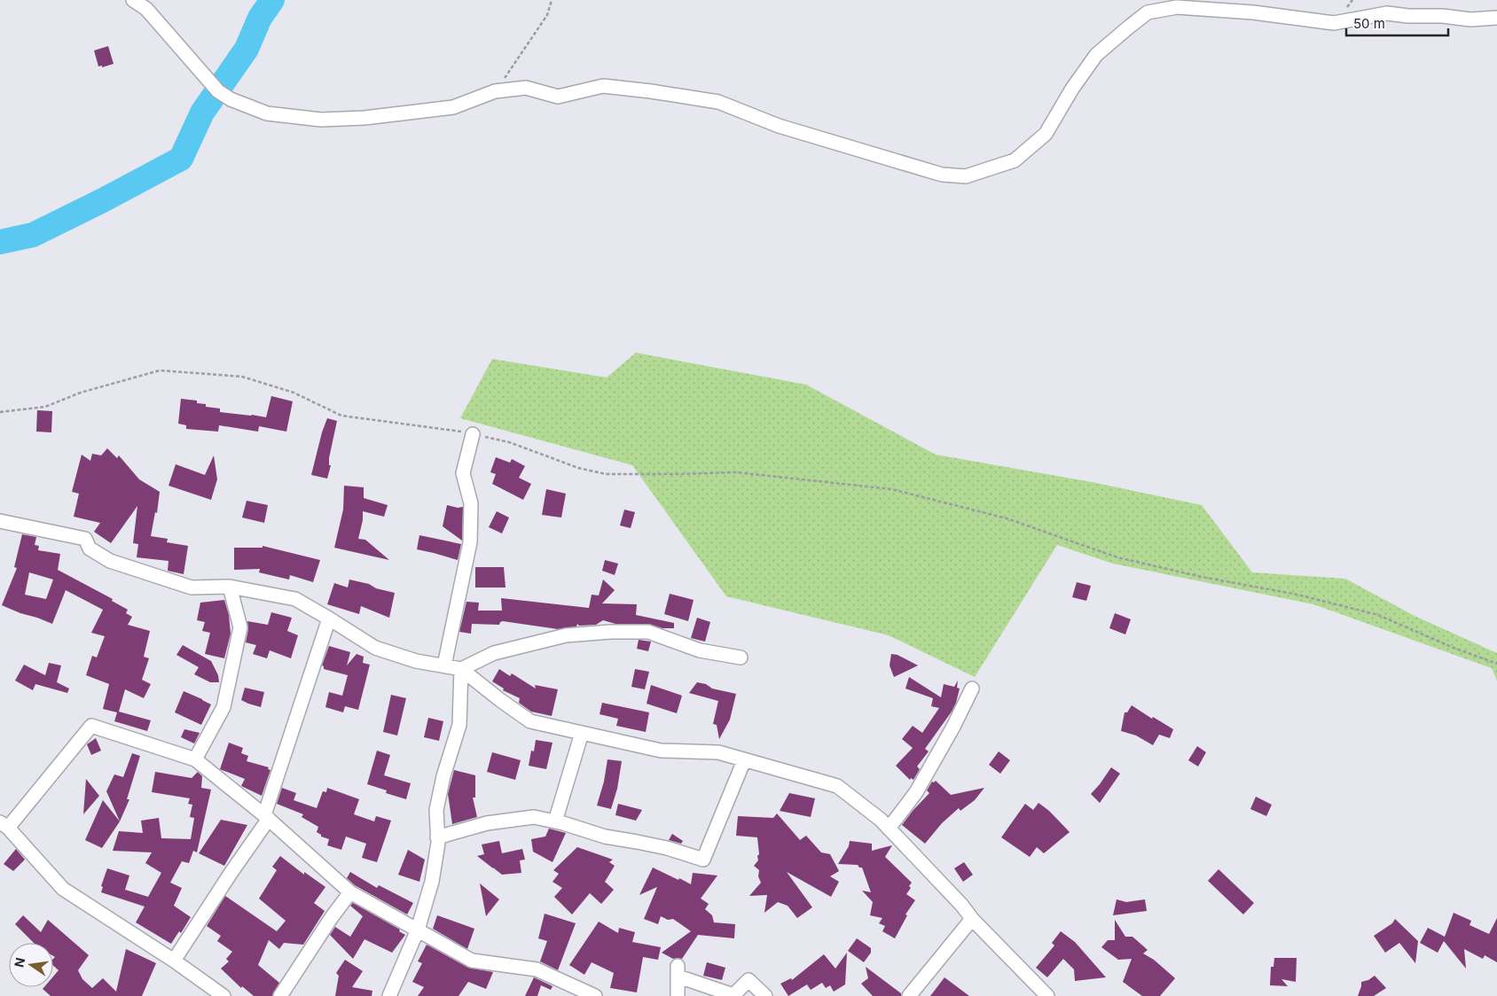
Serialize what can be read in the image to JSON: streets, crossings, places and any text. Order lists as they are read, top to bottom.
{
  "scale_bar": "50 m",
  "north": "left"
}
